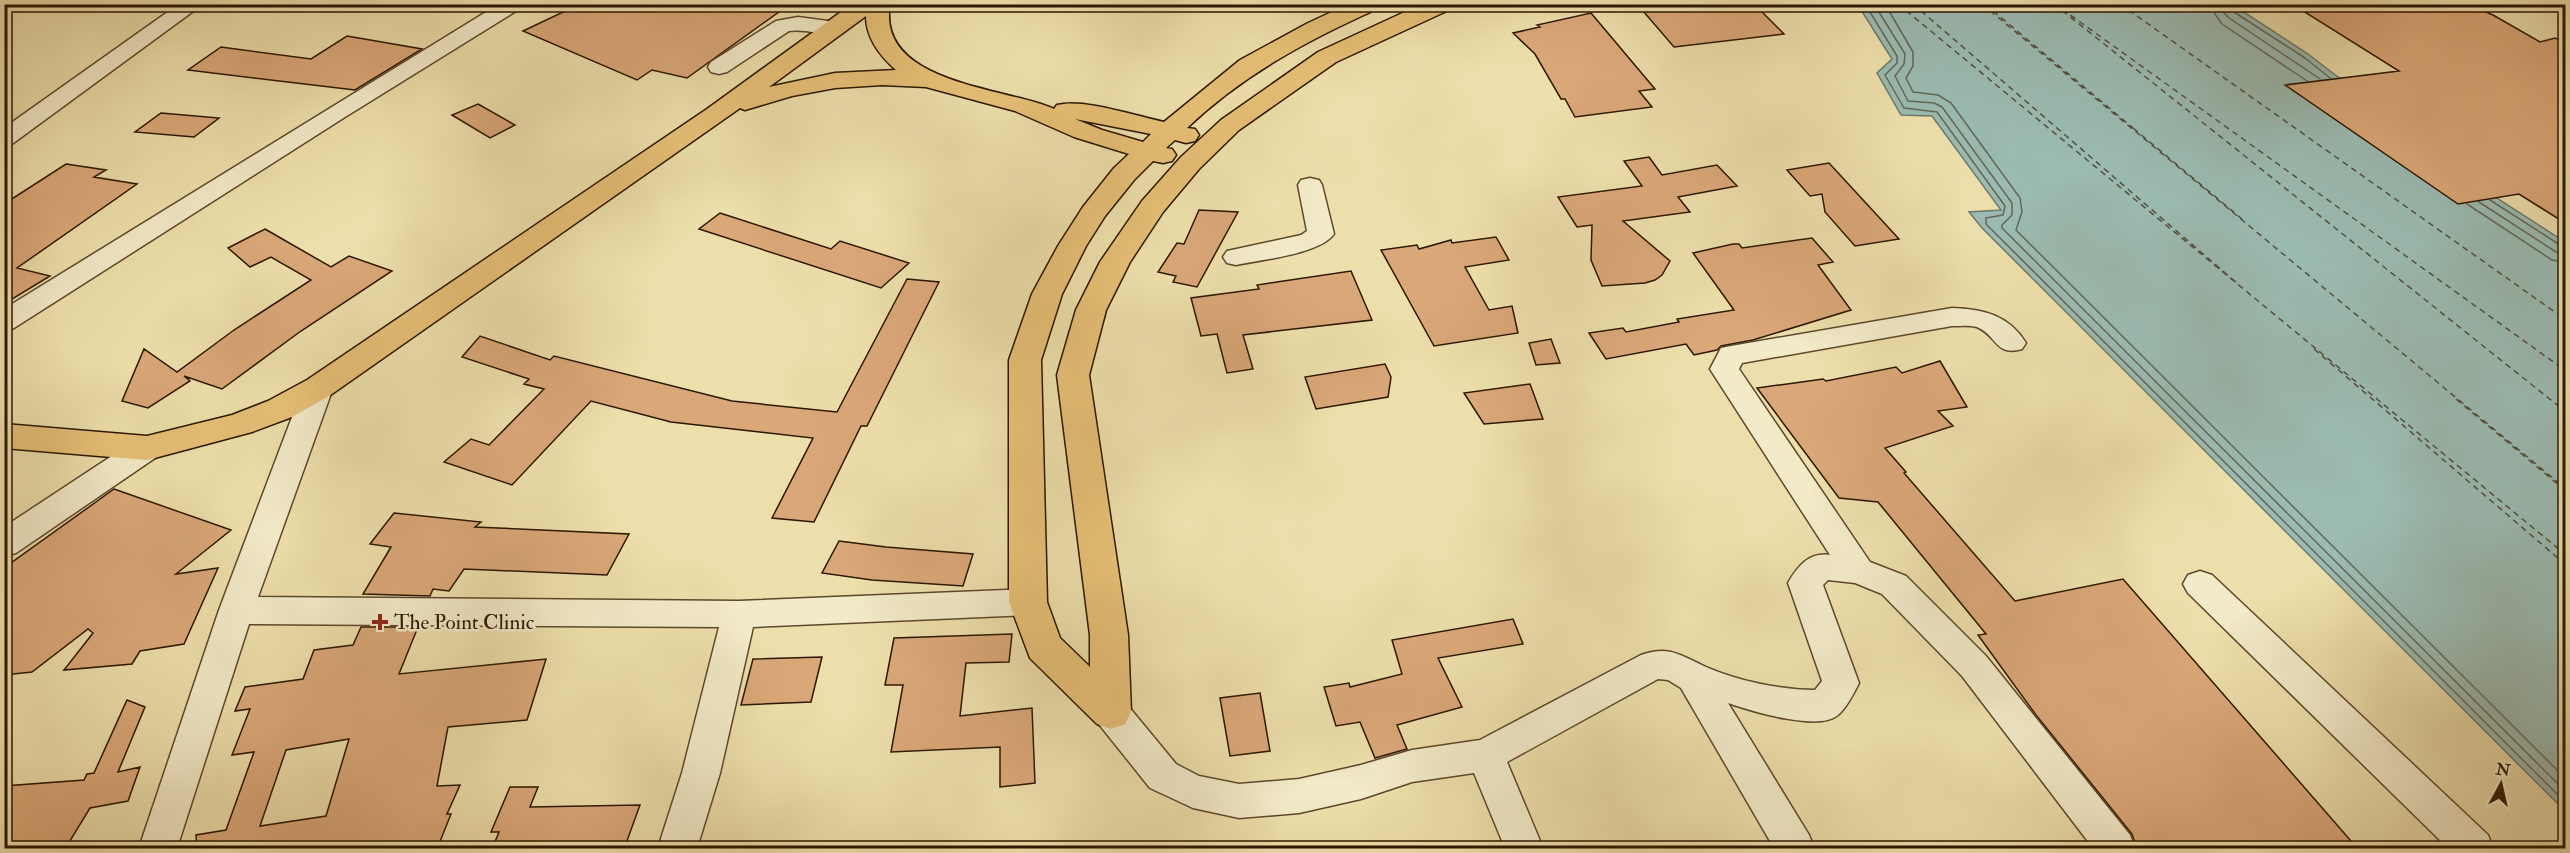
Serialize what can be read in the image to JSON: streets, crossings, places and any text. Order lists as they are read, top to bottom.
{
  "places": {
    "health": ["The Point Clinic"]
  },
  "north": "top"
}
